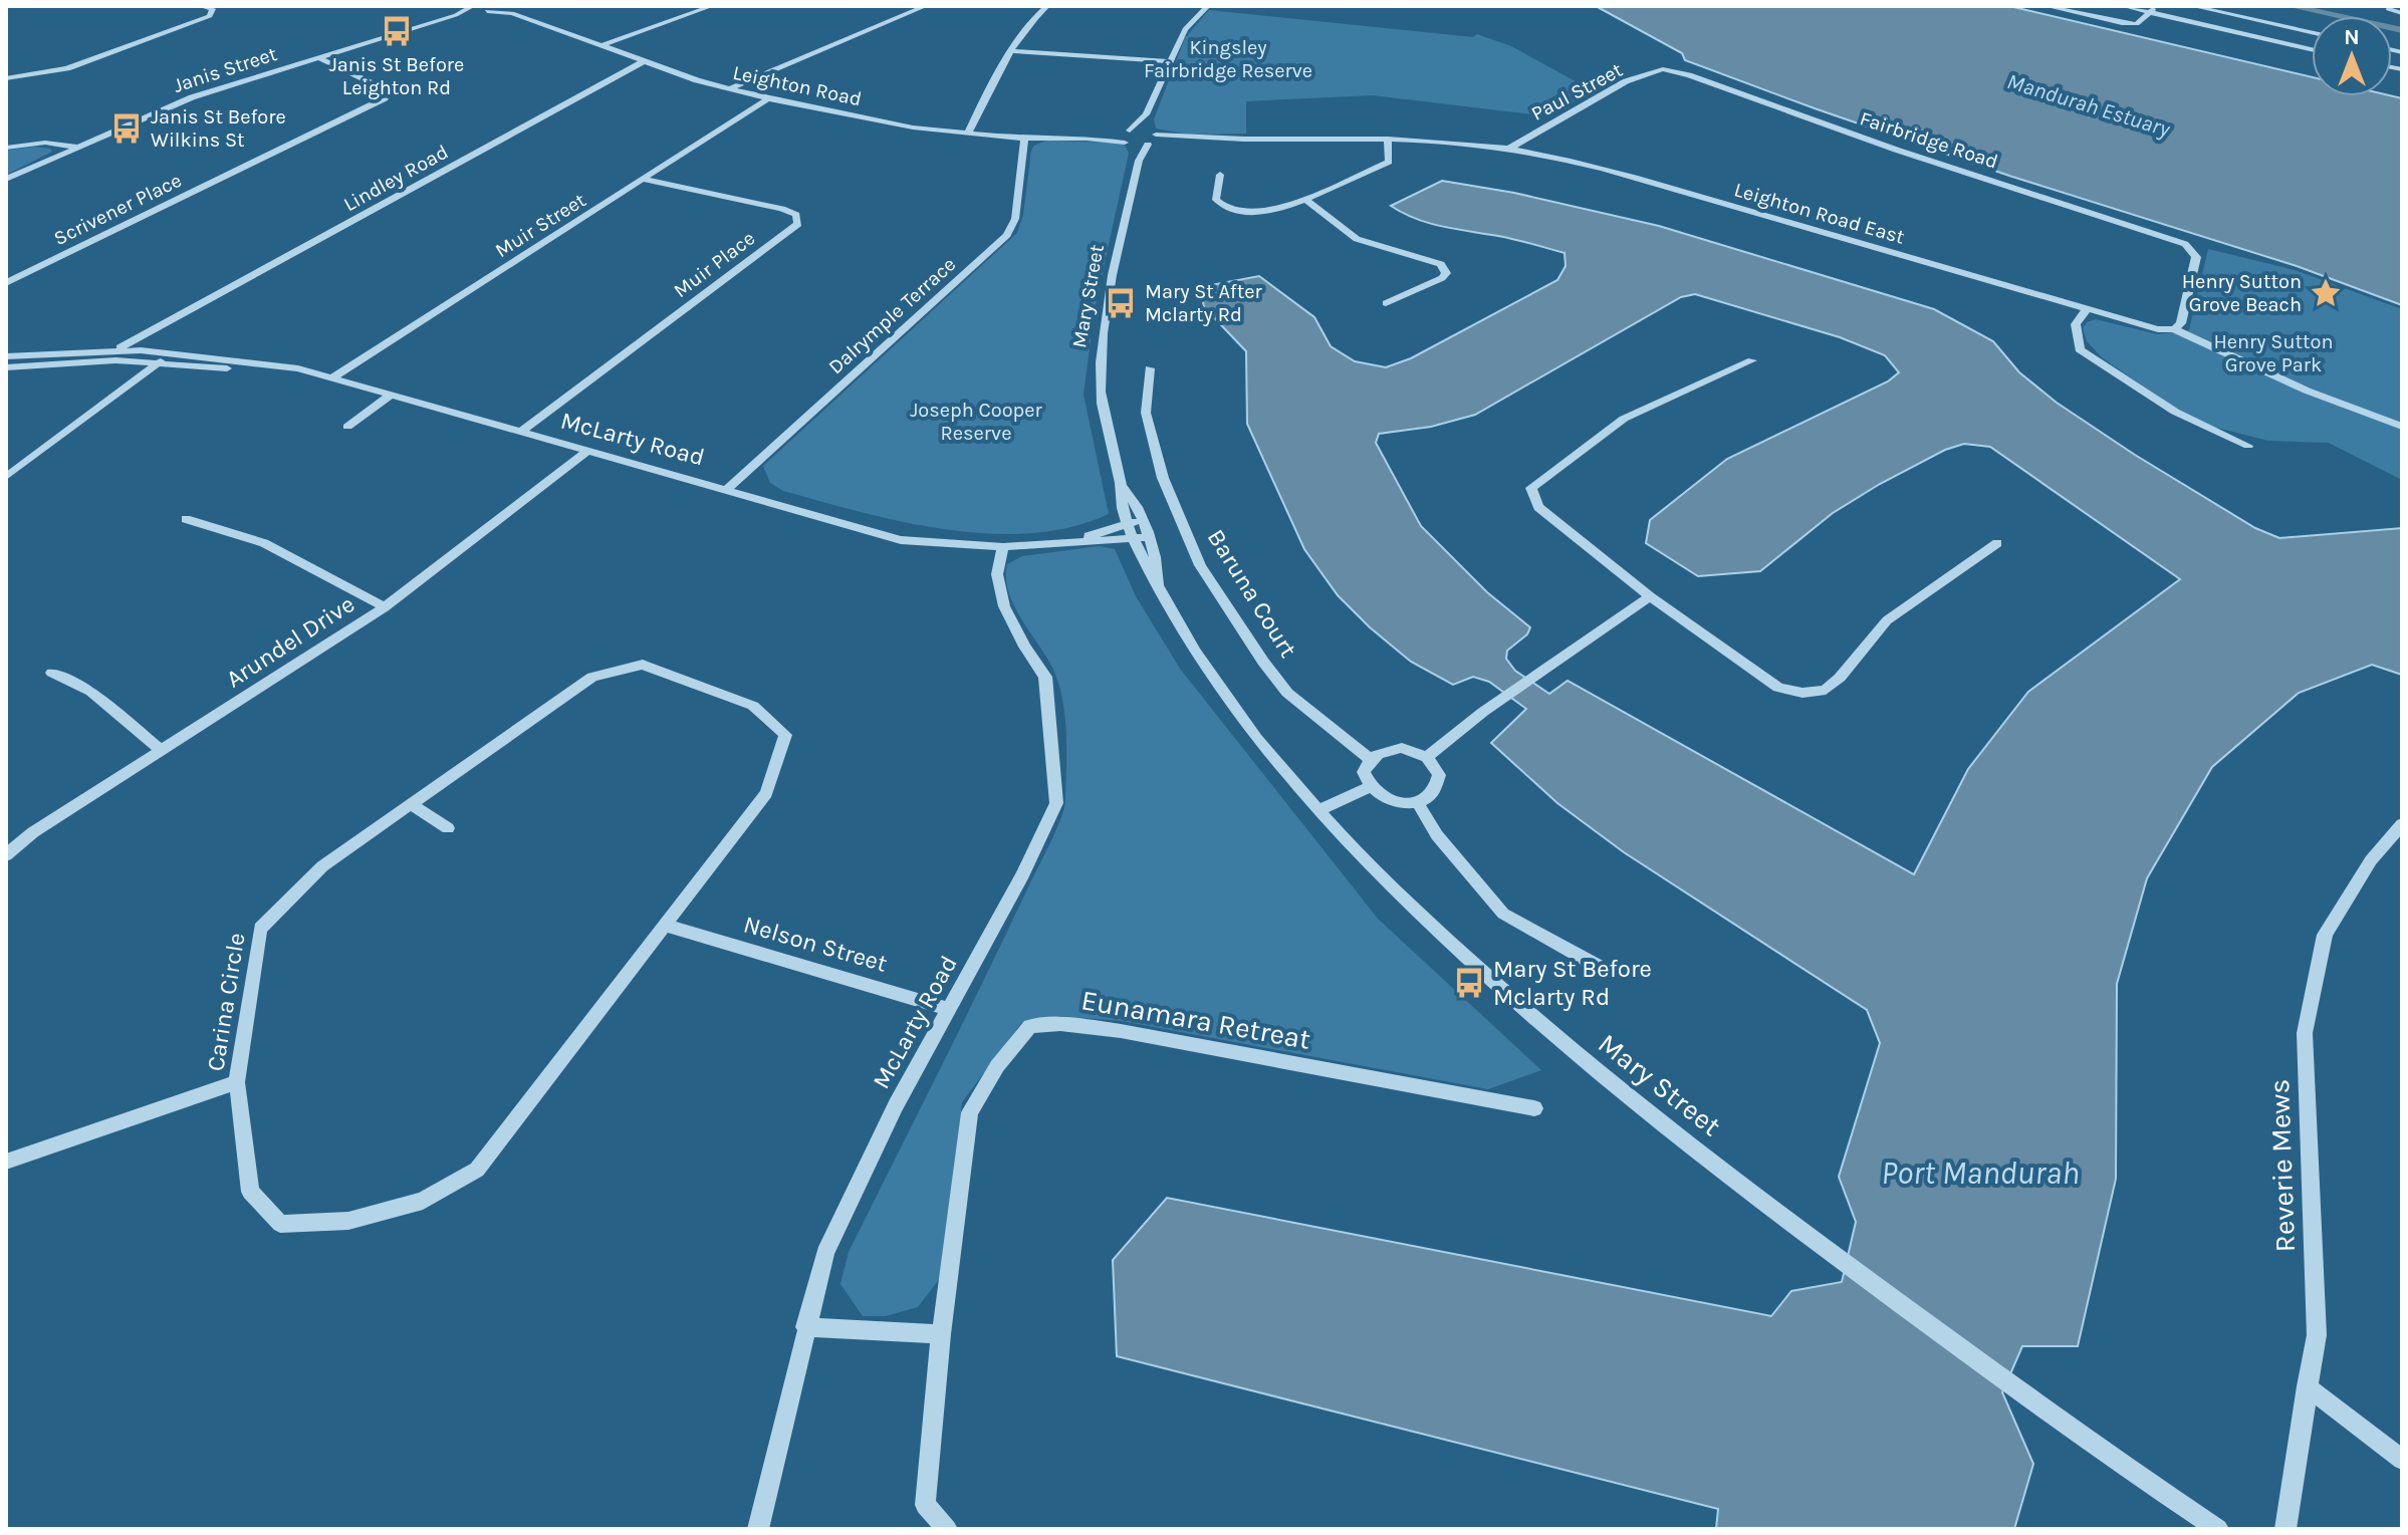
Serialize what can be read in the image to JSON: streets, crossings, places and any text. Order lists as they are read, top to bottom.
{
  "streets": {
    "street": [
      "Janis Street",
      "Leighton Road",
      "Paul Street",
      "Fairbridge Road",
      "Lindley Road",
      "Scrivener Place",
      "Leighton Road East",
      "Muir Street",
      "Muir Place",
      "Mary Street",
      "Dalrymple Terrace",
      "McLarty Road",
      "Baruna Court",
      "Arundel Drive",
      "Nelson Street",
      "Carina Circle",
      "Eunamara Retreat",
      "Reverie Mews"
    ]
  },
  "crossings": [
    ["Janis Street", "Leighton Road"],
    ["Janis Street", "Scrivener Place"],
    ["Leighton Road", "Lindley Road"],
    ["Leighton Road", "Muir Street"],
    ["Leighton Road", "Dalrymple Terrace"],
    ["Paul Street", "Fairbridge Road"],
    ["Paul Street", "Leighton Road East"],
    ["Fairbridge Road", "Leighton Road East"],
    ["Lindley Road", "McLarty Road"],
    ["Leighton Road East", "Mary Street"],
    ["Muir Street", "Muir Place"],
    ["Muir Street", "McLarty Road"],
    ["Muir Place", "McLarty Road"],
    ["Mary Street", "McLarty Road"],
    ["Dalrymple Terrace", "McLarty Road"],
    ["McLarty Road", "Arundel Drive"],
    ["McLarty Road", "Nelson Street"],
    ["Nelson Street", "Carina Circle"]
  ],
  "water": ["Mandurah Estuary", "Port Mandurah"],
  "parks": ["Kingsley Fairbridge Reserve", "Henry Sutton Grove Park", "Joseph Cooper Reserve"],
  "places": {
    "bus stop": [
      "Janis St Before Leighton Rd",
      "Janis St Before Wilkins St",
      "Mary St After Mclarty Rd",
      "Mary St Before Mclarty Rd"
    ],
    "place": ["Henry Sutton Grove Beach"]
  },
  "north": "top"
}
